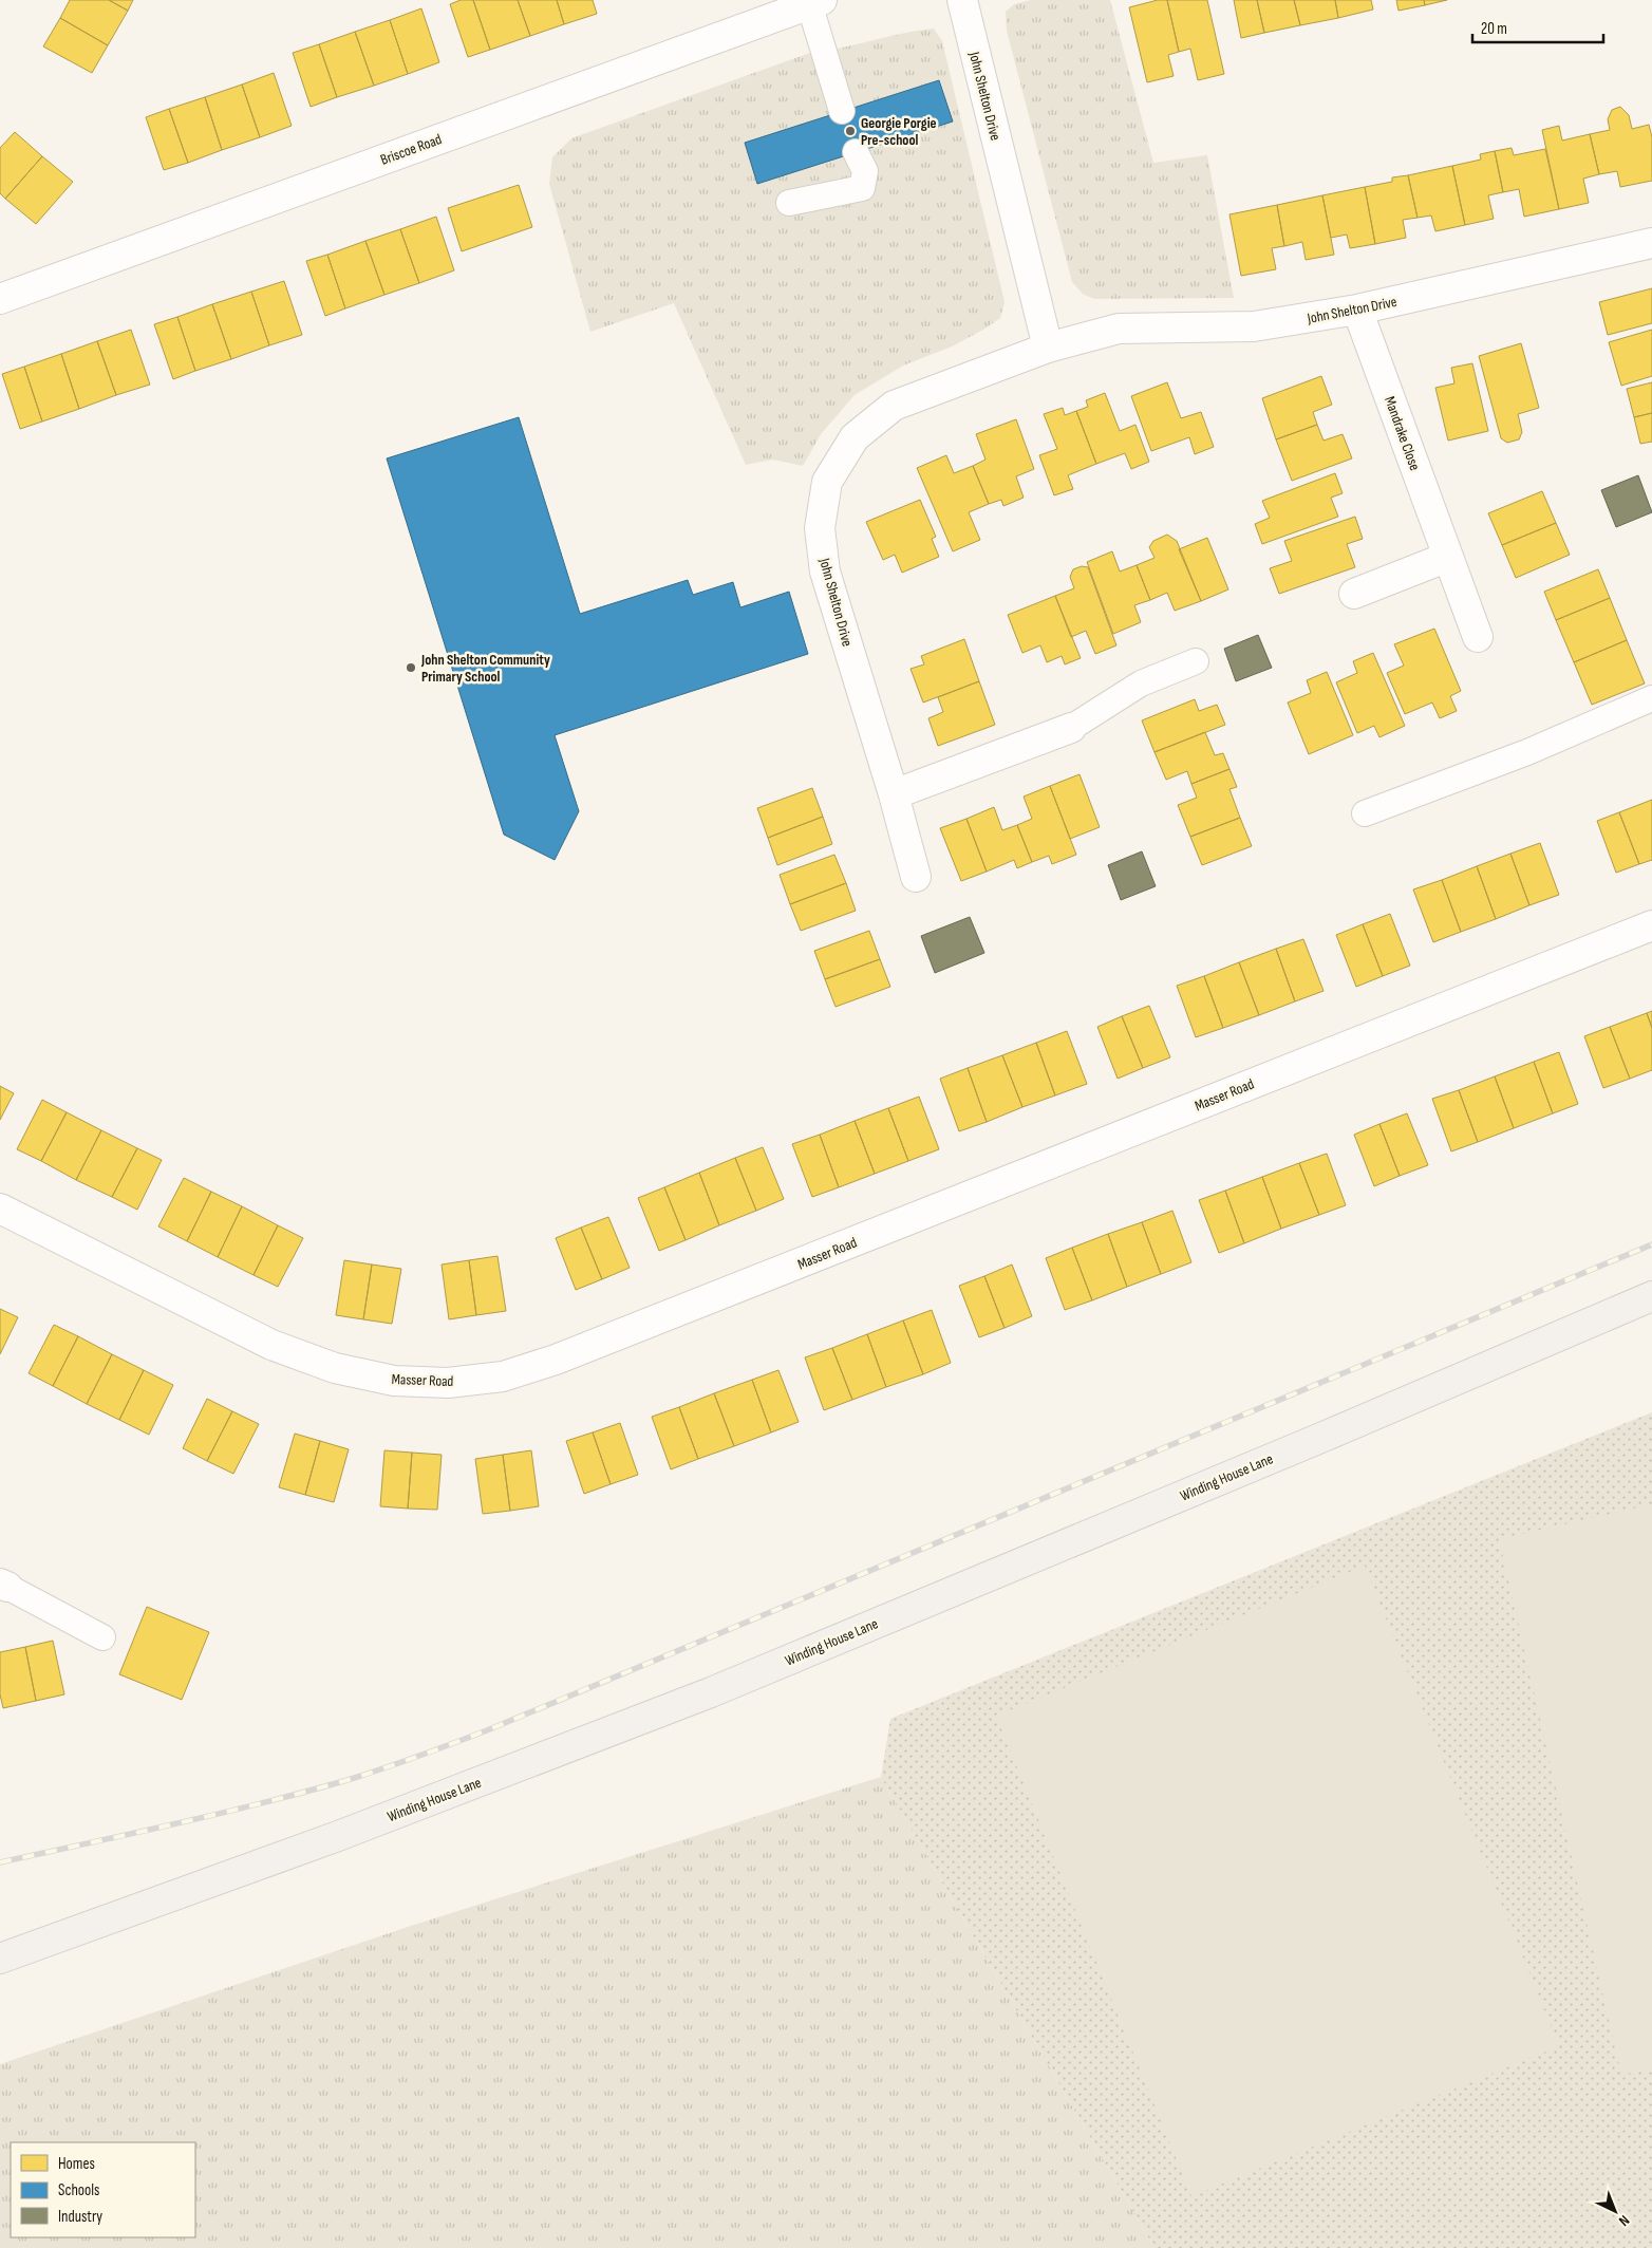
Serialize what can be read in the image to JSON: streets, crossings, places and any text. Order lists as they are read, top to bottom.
{
  "streets": {
    "street": [
      "John Shelton Drive",
      "Briscoe Road",
      "Mandrake Close",
      "Masser Road",
      "Winding House Lane"
    ]
  },
  "crossings": [
    ["John Shelton Drive", "Mandrake Close"]
  ],
  "places": ["Georgie Porgie Pre-school", "John Shelton Community Primary School"],
  "legend": ["Homes", "Schools", "Industry"],
  "scale_bar": "20 m",
  "north": "bottom right"
}
